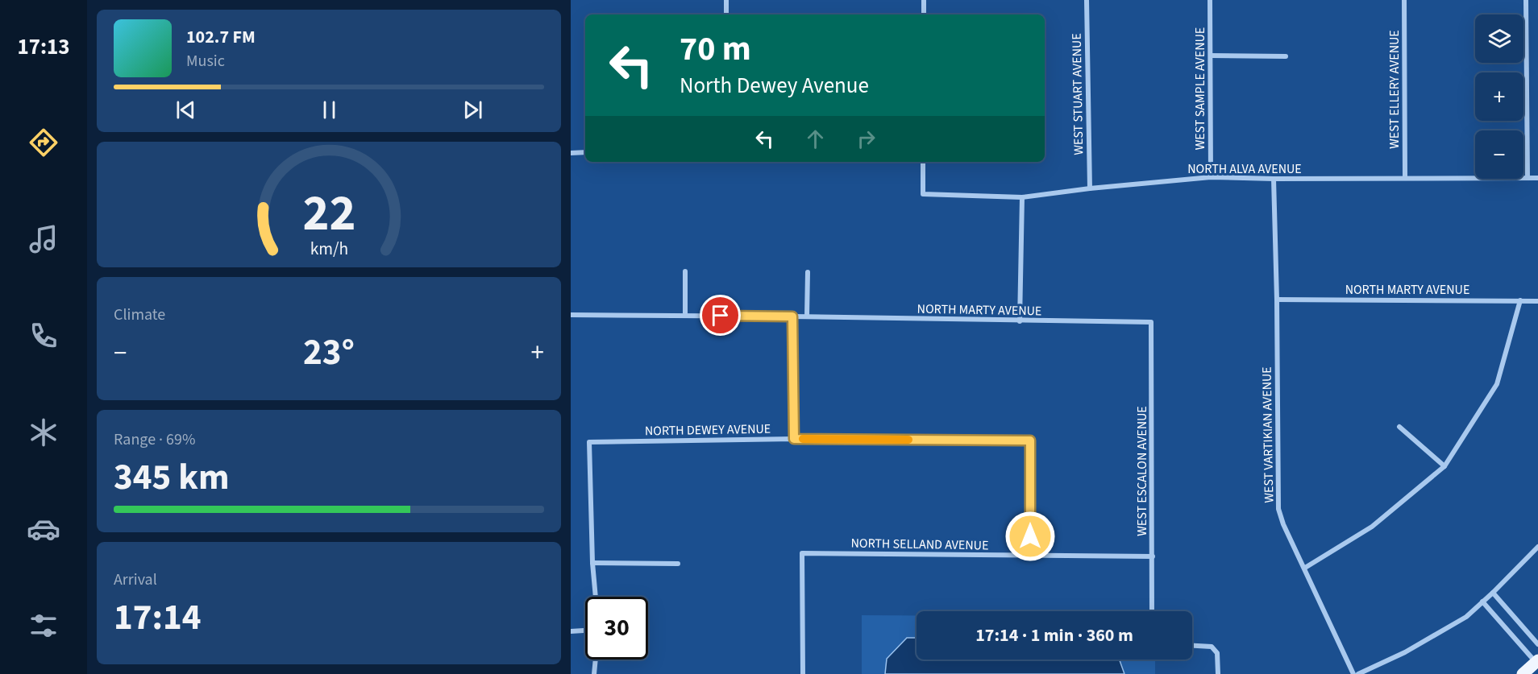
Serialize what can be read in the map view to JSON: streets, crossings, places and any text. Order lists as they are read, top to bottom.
{
  "streets": {
    "street": [
      "WEST SAMPLE AVENUE",
      "WEST ELLERY AVENUE",
      "WEST STUART AVENUE",
      "NORTH ALVA AVENUE",
      "NORTH MARTY AVENUE",
      "NORTH DEWEY AVENUE",
      "WEST VARTIKIAN AVENUE",
      "WEST ESCALON AVENUE",
      "NORTH SELLAND AVENUE"
    ]
  },
  "crossings": [
    ["WEST SAMPLE AVENUE", "NORTH ALVA AVENUE"],
    ["WEST ELLERY AVENUE", "NORTH ALVA AVENUE"],
    ["WEST STUART AVENUE", "NORTH ALVA AVENUE"],
    ["NORTH ALVA AVENUE", "WEST VARTIKIAN AVENUE"],
    ["NORTH MARTY AVENUE", "WEST VARTIKIAN AVENUE"],
    ["NORTH MARTY AVENUE", "WEST ESCALON AVENUE"],
    ["NORTH DEWEY AVENUE", "NORTH SELLAND AVENUE"],
    ["WEST ESCALON AVENUE", "NORTH SELLAND AVENUE"]
  ],
  "page": {
    "tabs": "17:13",
    "map_buttons": ["+", "−"],
    "turn": ["70 m", "North Dewey Avenue"],
    "song": ["102.7 FM", "Music"],
    "tile": [
      "Climate",
      ["Range · 69%", "345 km"],
      ["Arrival", "17:14"]
    ],
    "heat": ["−", "23°", "+"],
    "limit": "30",
    "trip": "17:14 · 1 min · 360 m",
    "gauge": ["22", "km/h"]
  }
}
